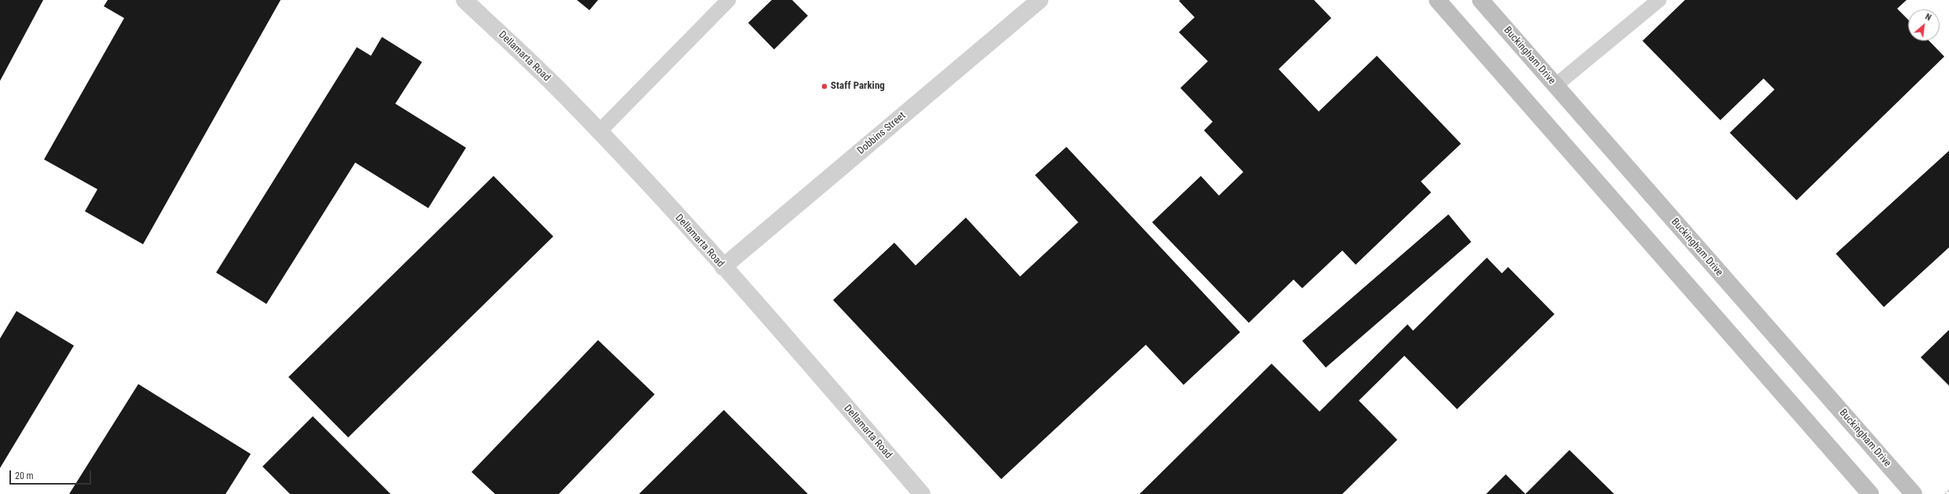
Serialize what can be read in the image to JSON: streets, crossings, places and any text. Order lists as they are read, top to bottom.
{
  "streets": {
    "street": ["Buckingham Drive", "Dellamarta Road", "Dobbins Street"]
  },
  "crossings": [
    ["Dellamarta Road", "Dobbins Street"]
  ],
  "places": ["Staff Parking"],
  "scale_bar": "20 m",
  "north": "top right"
}
